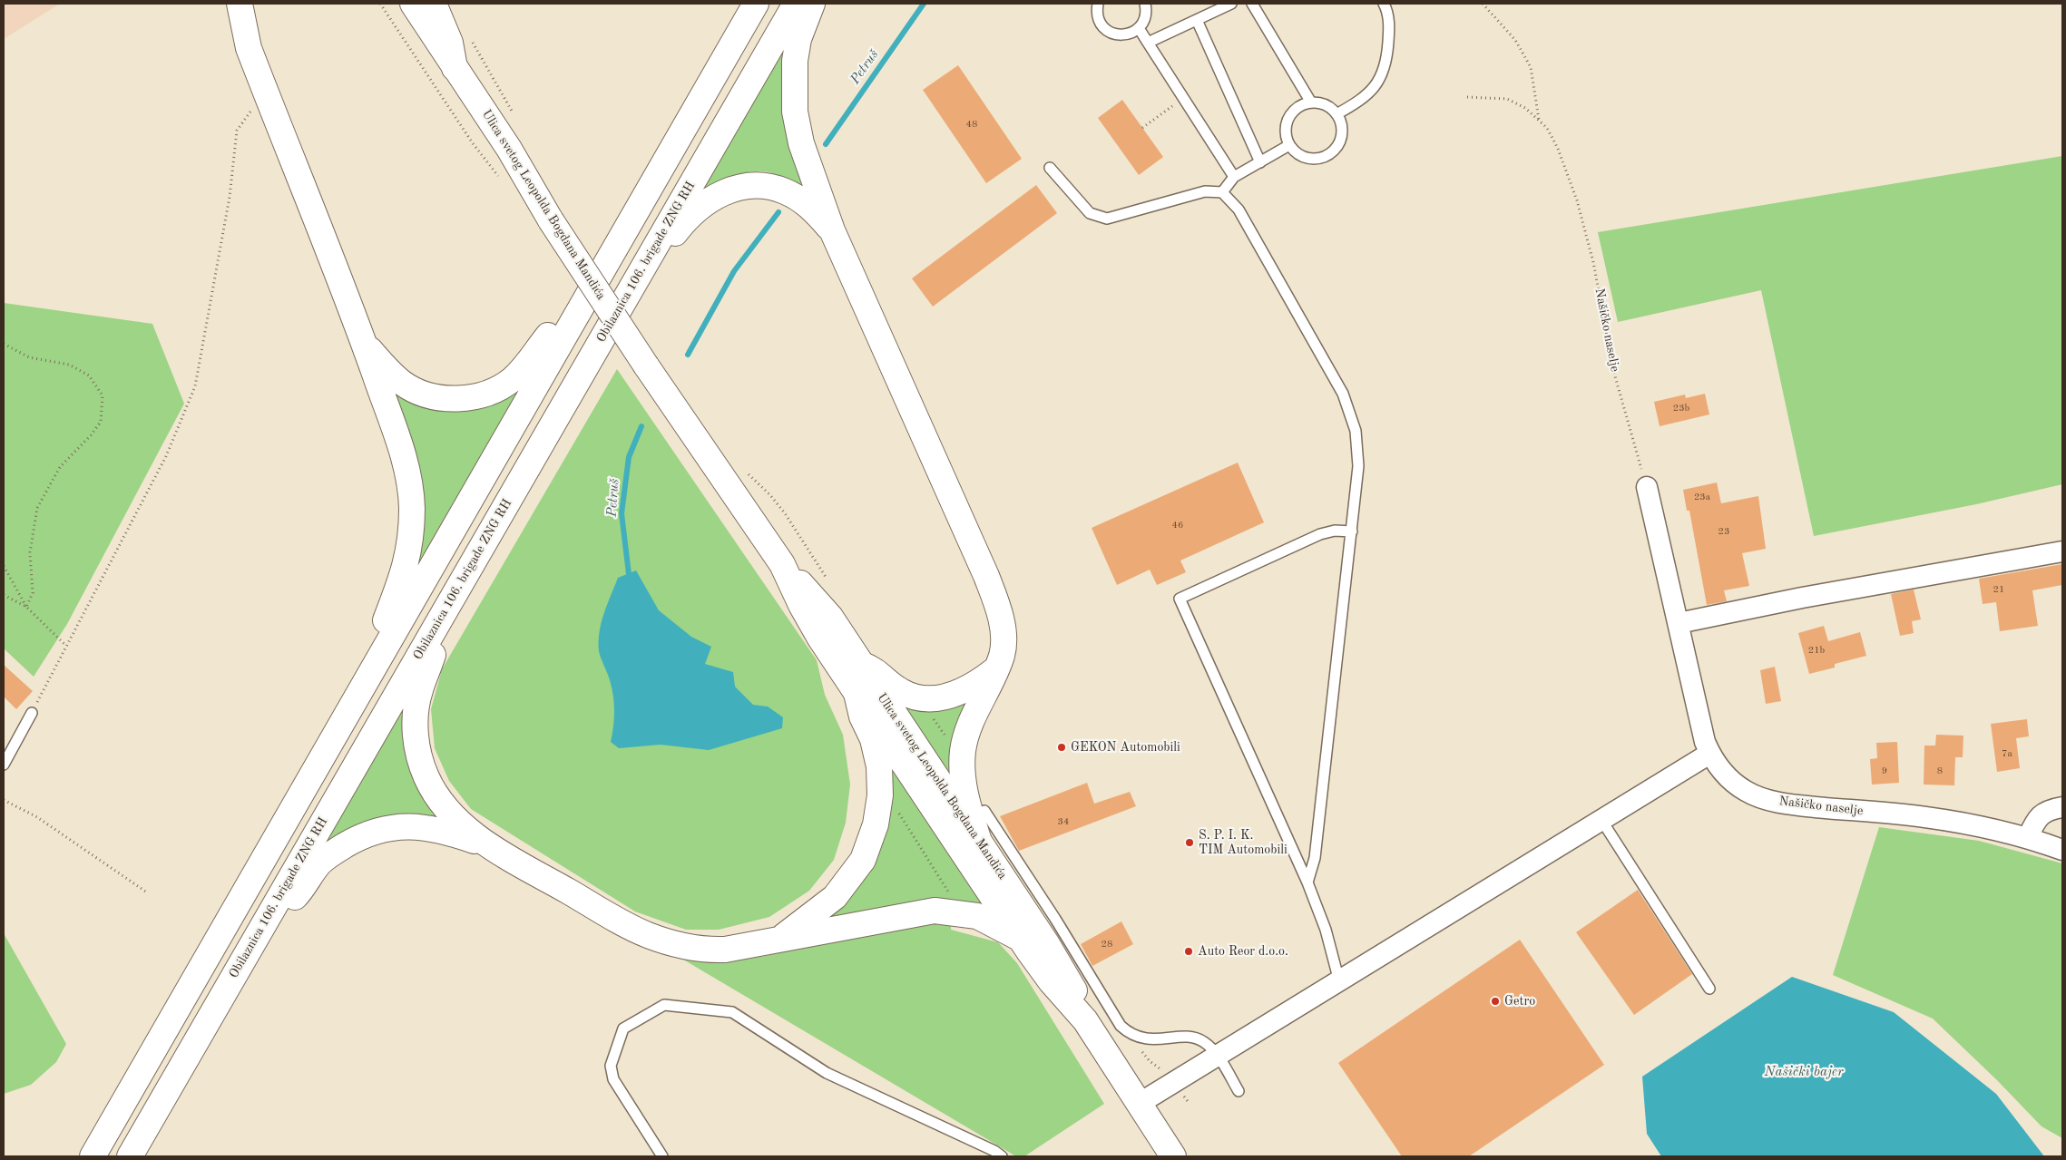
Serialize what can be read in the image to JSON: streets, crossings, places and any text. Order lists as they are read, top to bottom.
{
  "streets": {
    "main road": ["Ulica svetog Leopolda Bogdana Mandića", "Obilaznica 106. brigade ZNG RH"],
    "street": ["Našičko naselje"]
  },
  "water": ["Petruš", "Našički bajer"],
  "places": [
    "GEKON Automobili",
    "S. P. I. K. TIM Automobili",
    "Auto Reor d.o.o.",
    "Getro"
  ],
  "house_numbers": [
    "48",
    "23b",
    "23a",
    "46",
    "23",
    "21",
    "21b",
    "7a",
    "9",
    "8",
    "34",
    "28"
  ]
}
